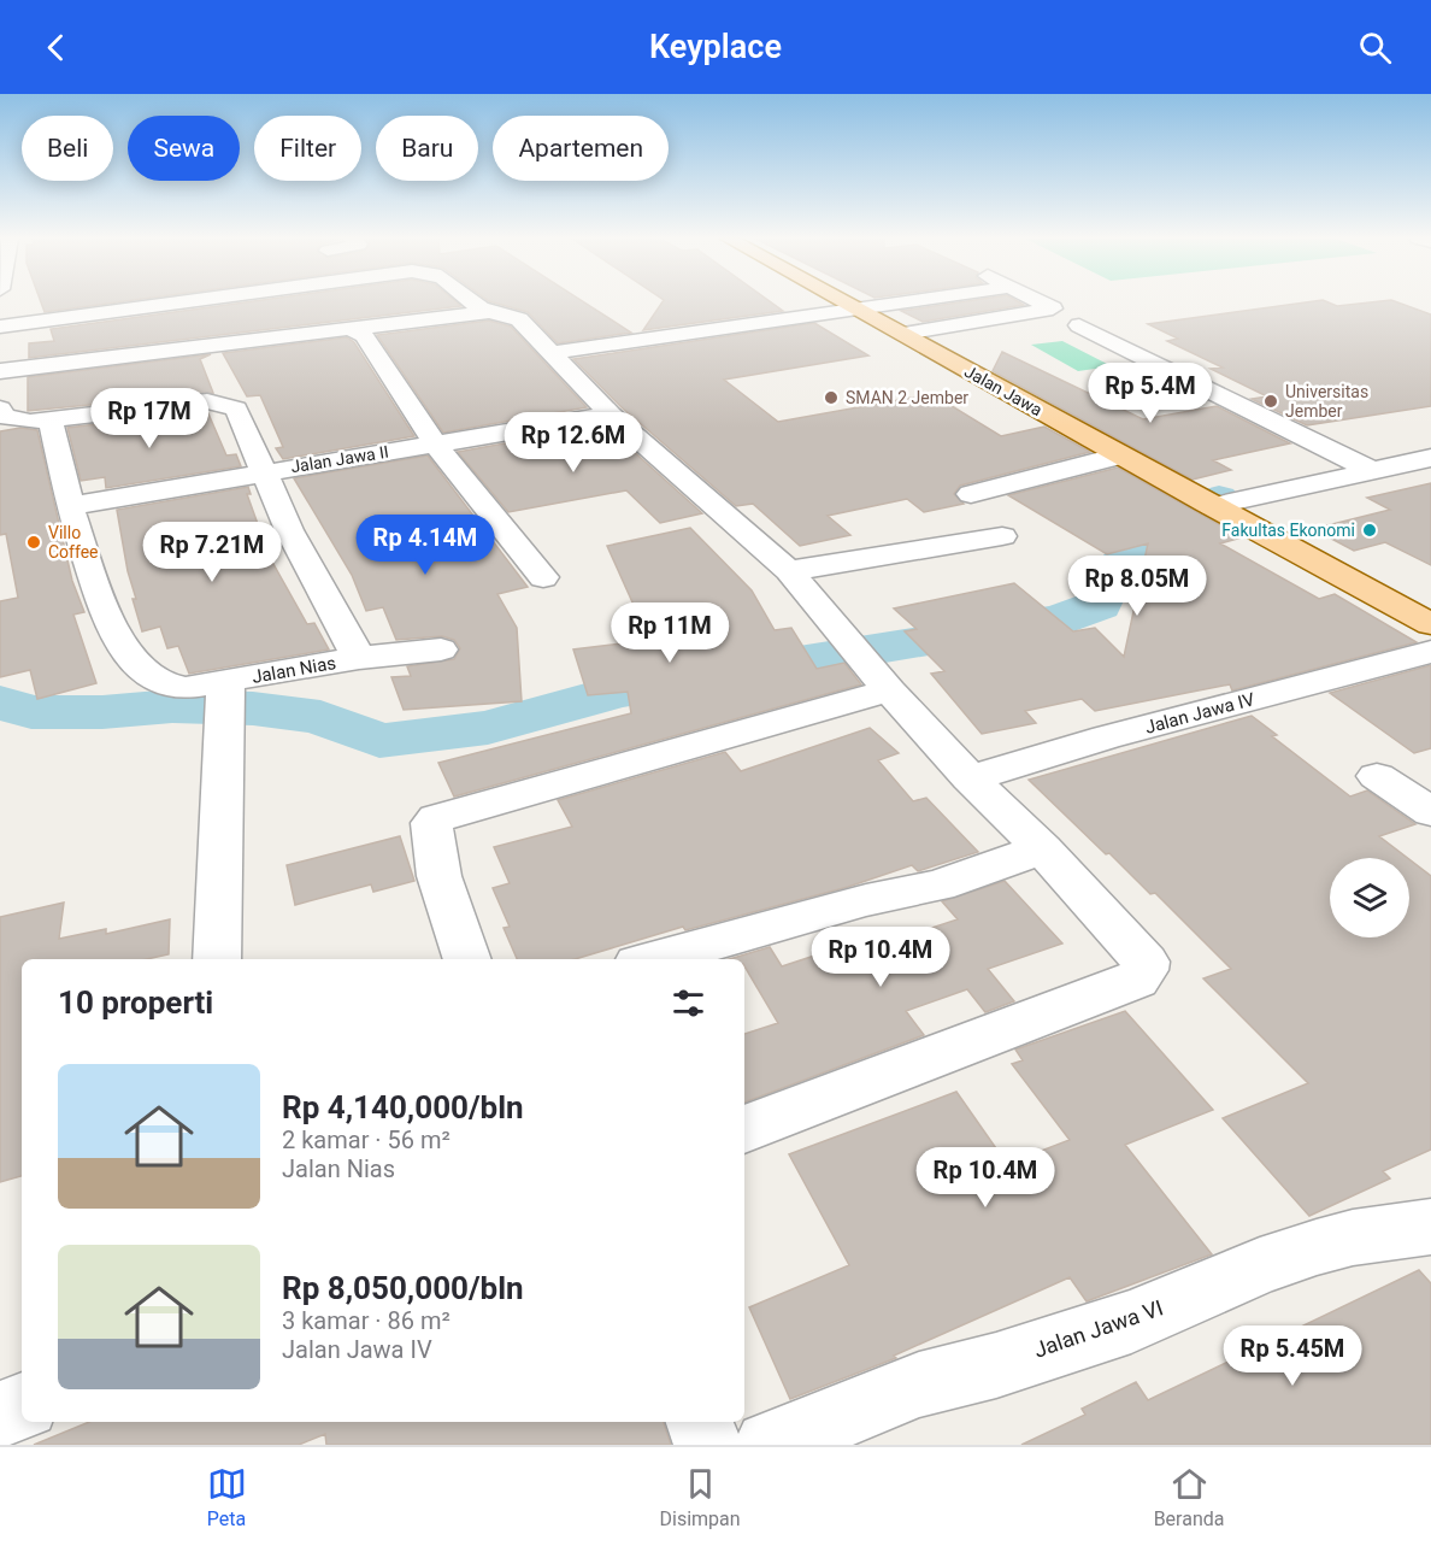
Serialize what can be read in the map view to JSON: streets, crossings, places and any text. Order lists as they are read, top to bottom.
{
  "streets": {
    "main road": ["Jalan Jawa"],
    "street": [
      "Jalan Jawa II",
      "Jalan Nias",
      "Jalan Jawa IV",
      "Jalan Jawa VI"
    ]
  },
  "crossings": [
    ["Jalan Jawa II", "Jalan Nias"]
  ],
  "places": [
    "SMAN 2 Jember",
    "Universitas Jember",
    "Fakultas Ekonomi",
    "Villo Coffee"
  ],
  "page": {
    "header": "Keyplace",
    "chip": [
      "Beli",
      "Sewa",
      "Filter",
      "Baru",
      "Apartemen"
    ],
    "price": [
      "Rp 5.4M",
      "Rp 17M",
      "Rp 12.6M",
      "Rp 4.14M",
      "Rp 7.21M",
      "Rp 8.05M",
      "Rp 11M",
      "Rp 10.4M",
      "Rp 10.4M",
      "Rp 5.45M"
    ],
    "heading": "10 properti",
    "list": [
      {
        "name": "Rp 4,140,000/bln",
        "note": "2 kamar · 56 m² · Jalan Nias"
      },
      {
        "name": "Rp 8,050,000/bln",
        "note": "3 kamar · 86 m² · Jalan Jawa IV"
      }
    ],
    "tabs": ["Peta", "Disimpan", "Beranda"]
  }
}
